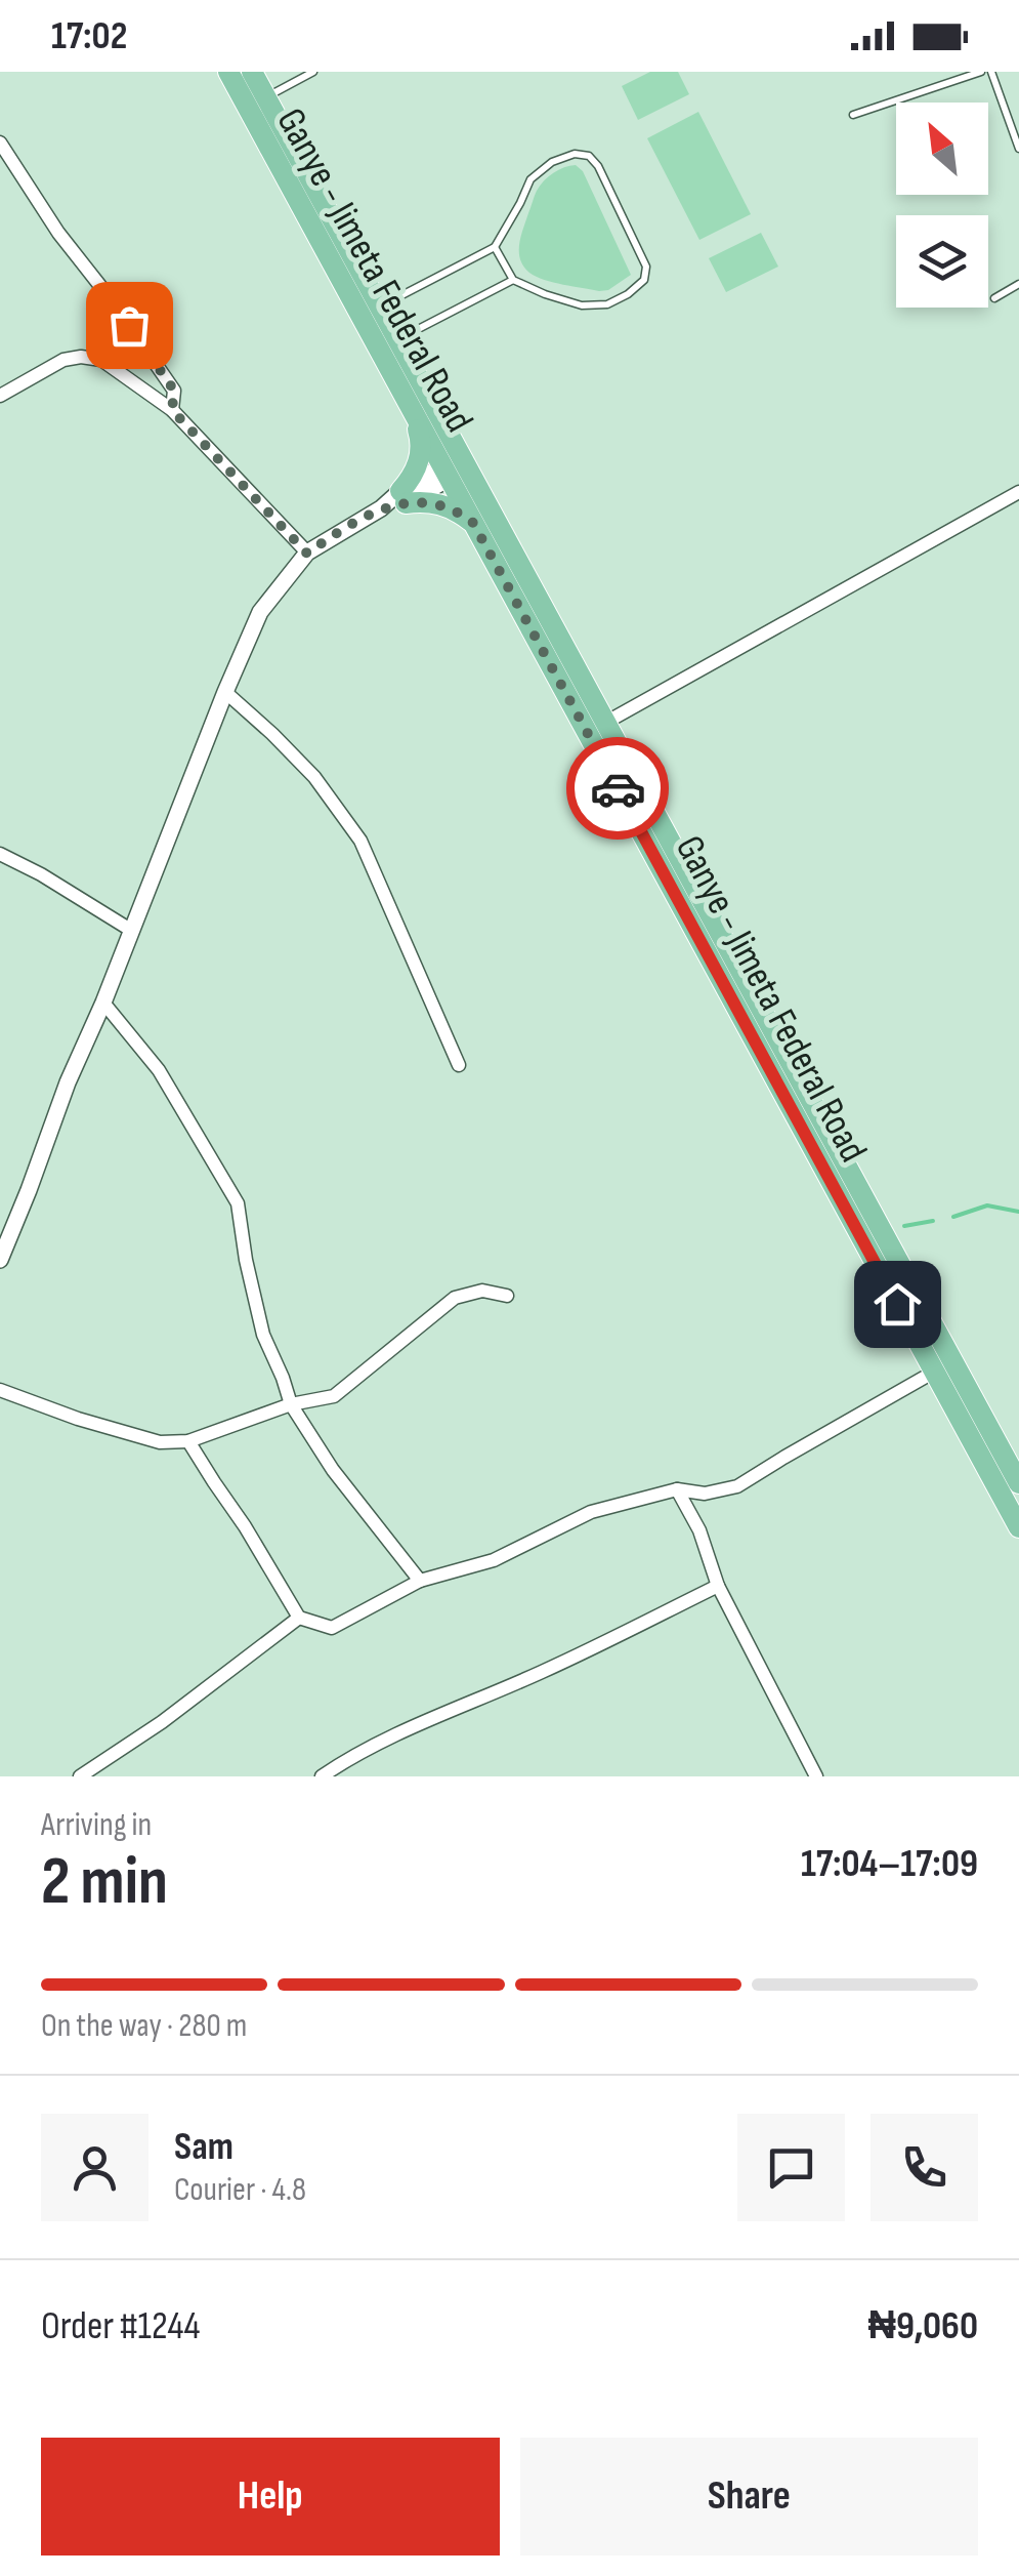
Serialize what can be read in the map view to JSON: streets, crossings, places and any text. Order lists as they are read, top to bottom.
{
  "streets": {
    "main road": ["Ganye - Jimeta Federal Road"]
  },
  "north": "top left",
  "page": {
    "status": "17:02",
    "heading": ["2 min", "Arriving in", "17:04–17:09"],
    "panel": [
      "Sam",
      "Courier · 4.8",
      "Order #1244",
      "₦9,060"
    ],
    "bar": "On the way · 280 m",
    "buttons": ["Help", "Share"]
  }
}
